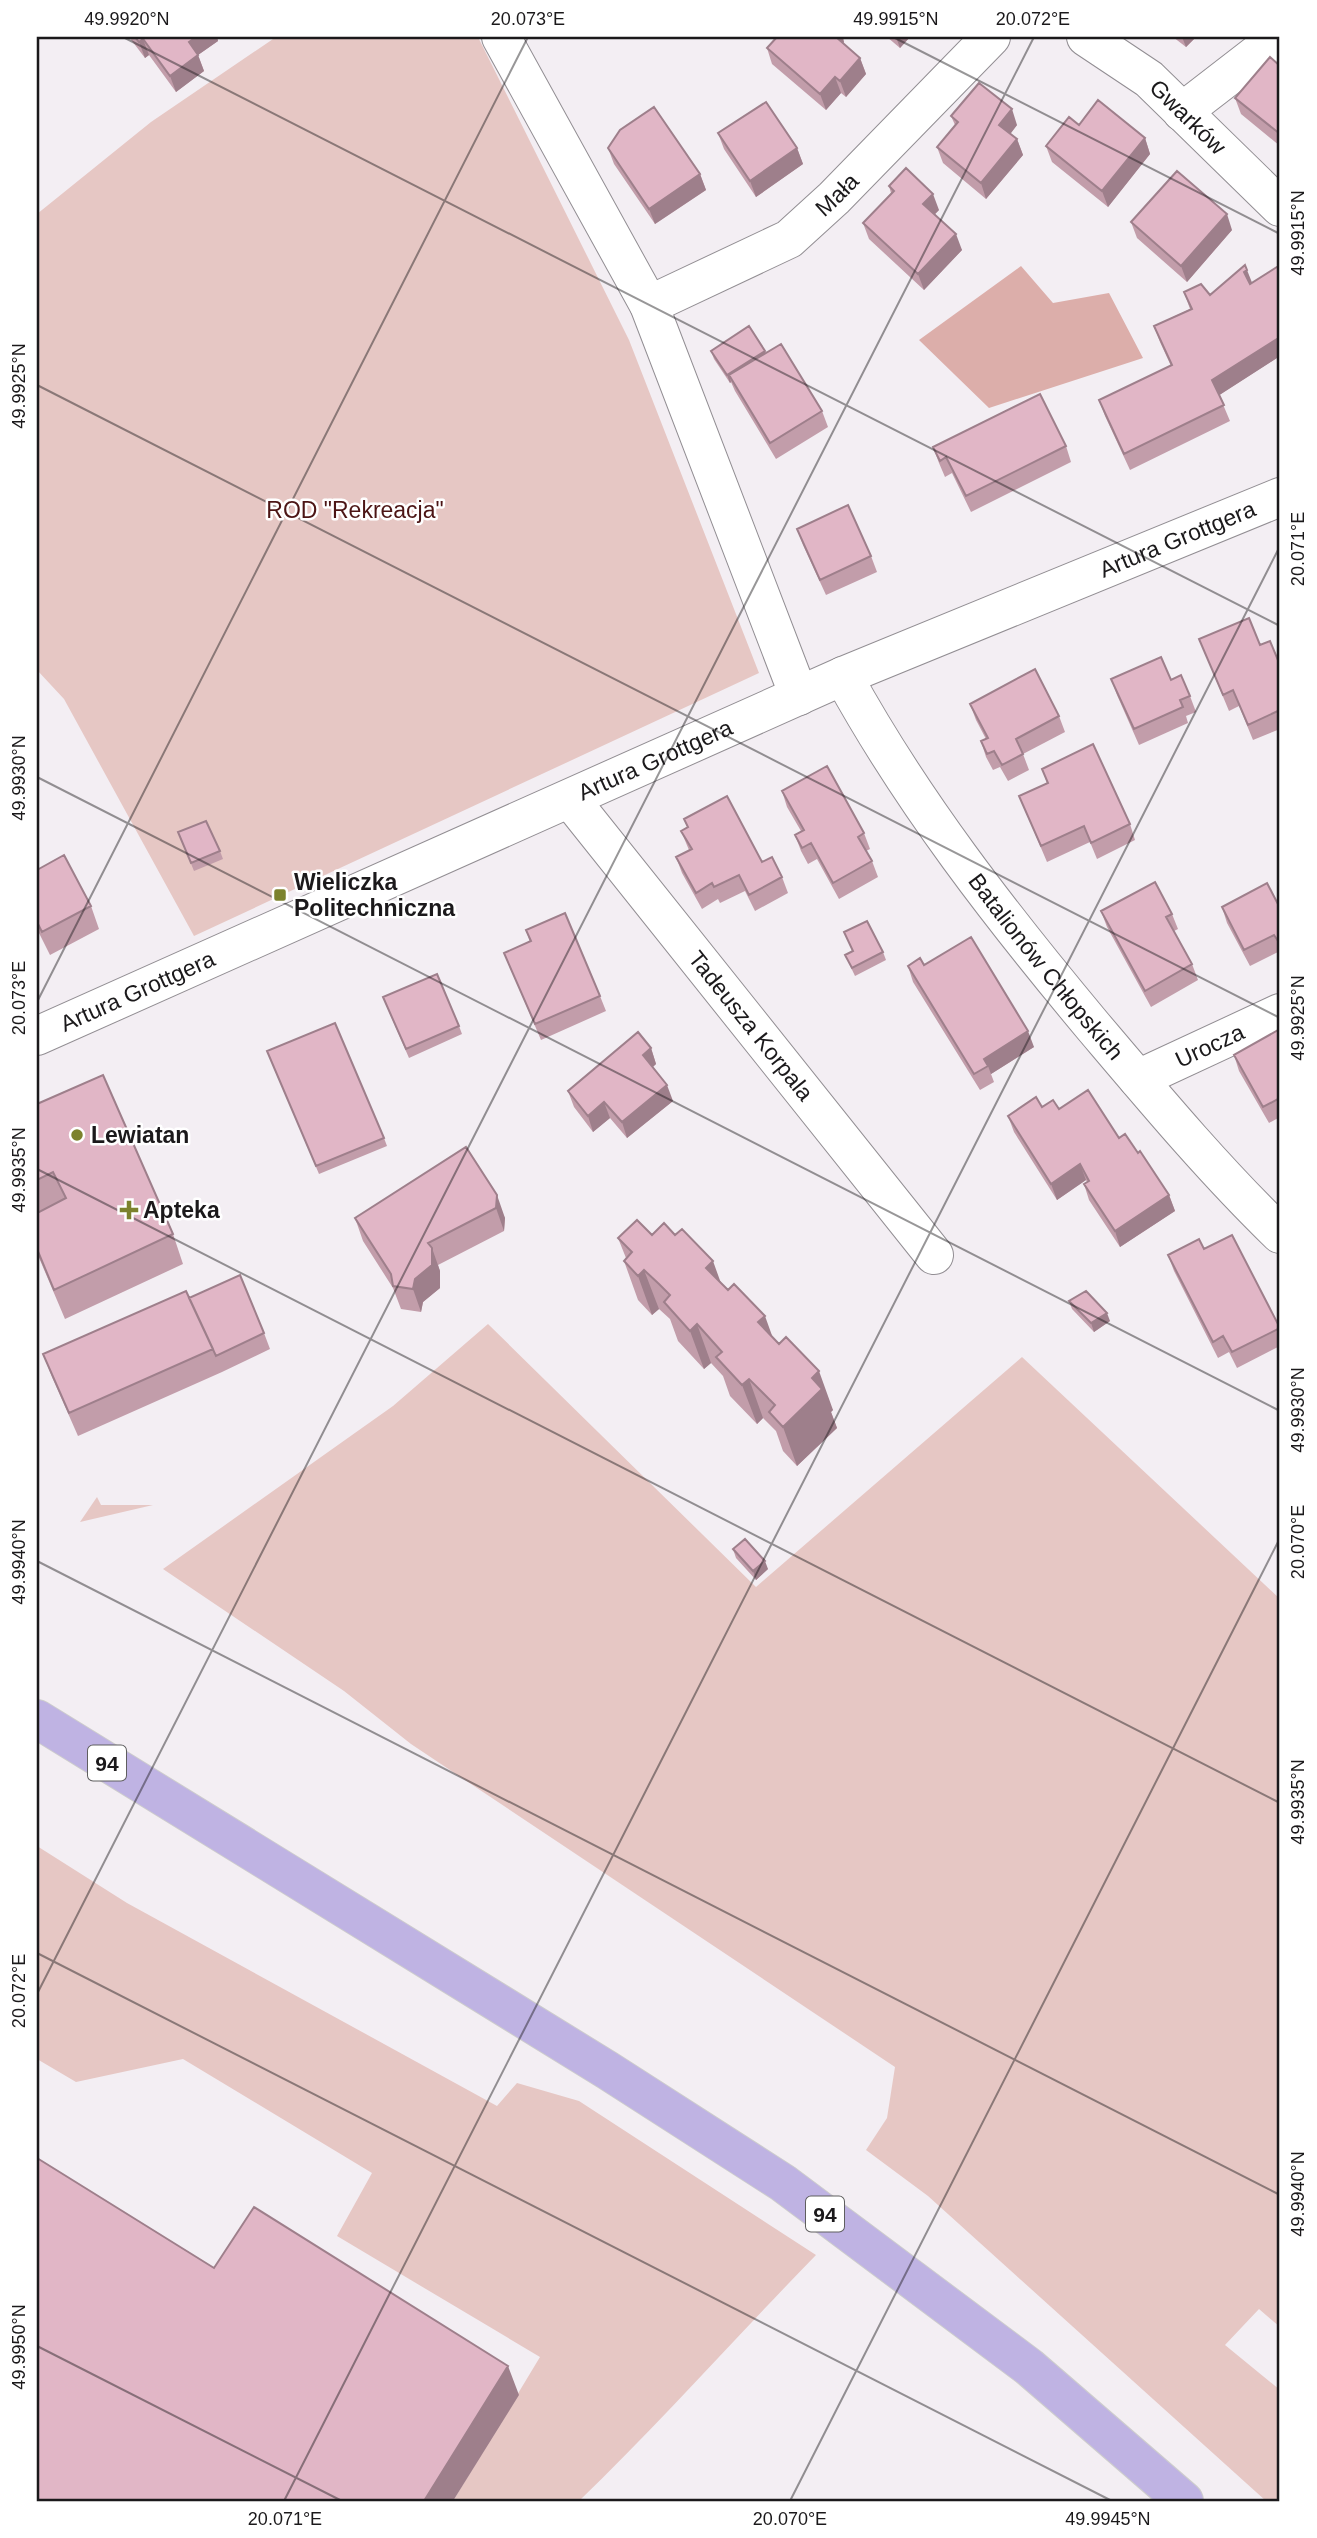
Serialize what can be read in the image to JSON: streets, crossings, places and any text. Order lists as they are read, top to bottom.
{
  "streets": {
    "main road": ["94"],
    "street": [
      "Gwarków",
      "Mała",
      "Artura Grottgera",
      "Batalionów Chłopskich",
      "Tadeusza Korpala",
      "Urocza"
    ]
  },
  "crossings": [
    ["Artura Grottgera", "Batalionów Chłopskich"],
    ["Artura Grottgera", "Tadeusza Korpala"],
    ["Batalionów Chłopskich", "Urocza"]
  ],
  "parks": ["ROD \"Rekreacja\""],
  "places": {
    "transit": ["Wieliczka Politechniczna"],
    "other": ["Lewiatan"],
    "health": ["Apteka"]
  },
  "coordinates": [
    "49.9920°N",
    "20.073°E",
    "49.9915°N",
    "20.072°E",
    "49.9925°N",
    "20.071°E",
    "49.9930°N",
    "49.9935°N",
    "20.070°E",
    "49.9940°N",
    "49.9950°N",
    "49.9945°N"
  ]
}
